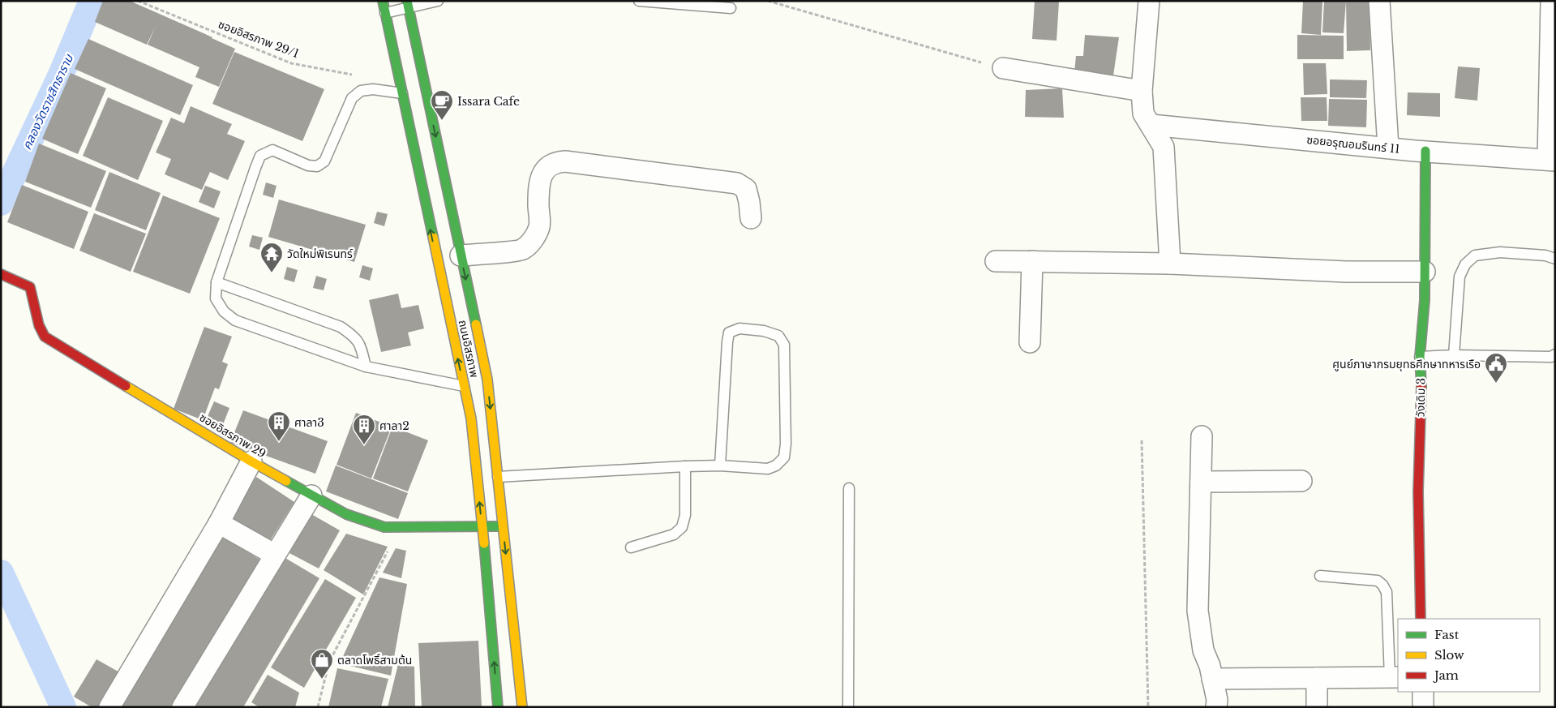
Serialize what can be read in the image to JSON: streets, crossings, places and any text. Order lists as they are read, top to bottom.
{
  "streets": {
    "main road": ["ถนนอิสรภาพ", "วังเดิม 3", "ซอยอิสรภาพ 29"],
    "street": ["ซอยอรุณอมรินทร์ 11"],
    "path": ["ซอยอิสรภาพ 29/1"]
  },
  "crossings": [
    ["ซอยอรุณอมรินทร์ 11", "วังเดิม 3"],
    ["ถนนอิสรภาพ", "ซอยอิสรภาพ 29"]
  ],
  "water": ["คลองวัดราชสิทธาราม"],
  "places": {
    "cafe": ["Issara Cafe"],
    "temple": ["วัดใหม่พิเรนทร์"],
    "public building": ["ศูนย์ภาษากรมยุทธศึกษาทหารเรือ"],
    "building": ["ศาลา3", "ศาลา2"],
    "shop": ["ตลาดโพธิ์สามต้น"]
  },
  "legend": ["Fast", "Slow", "Jam"]
}
